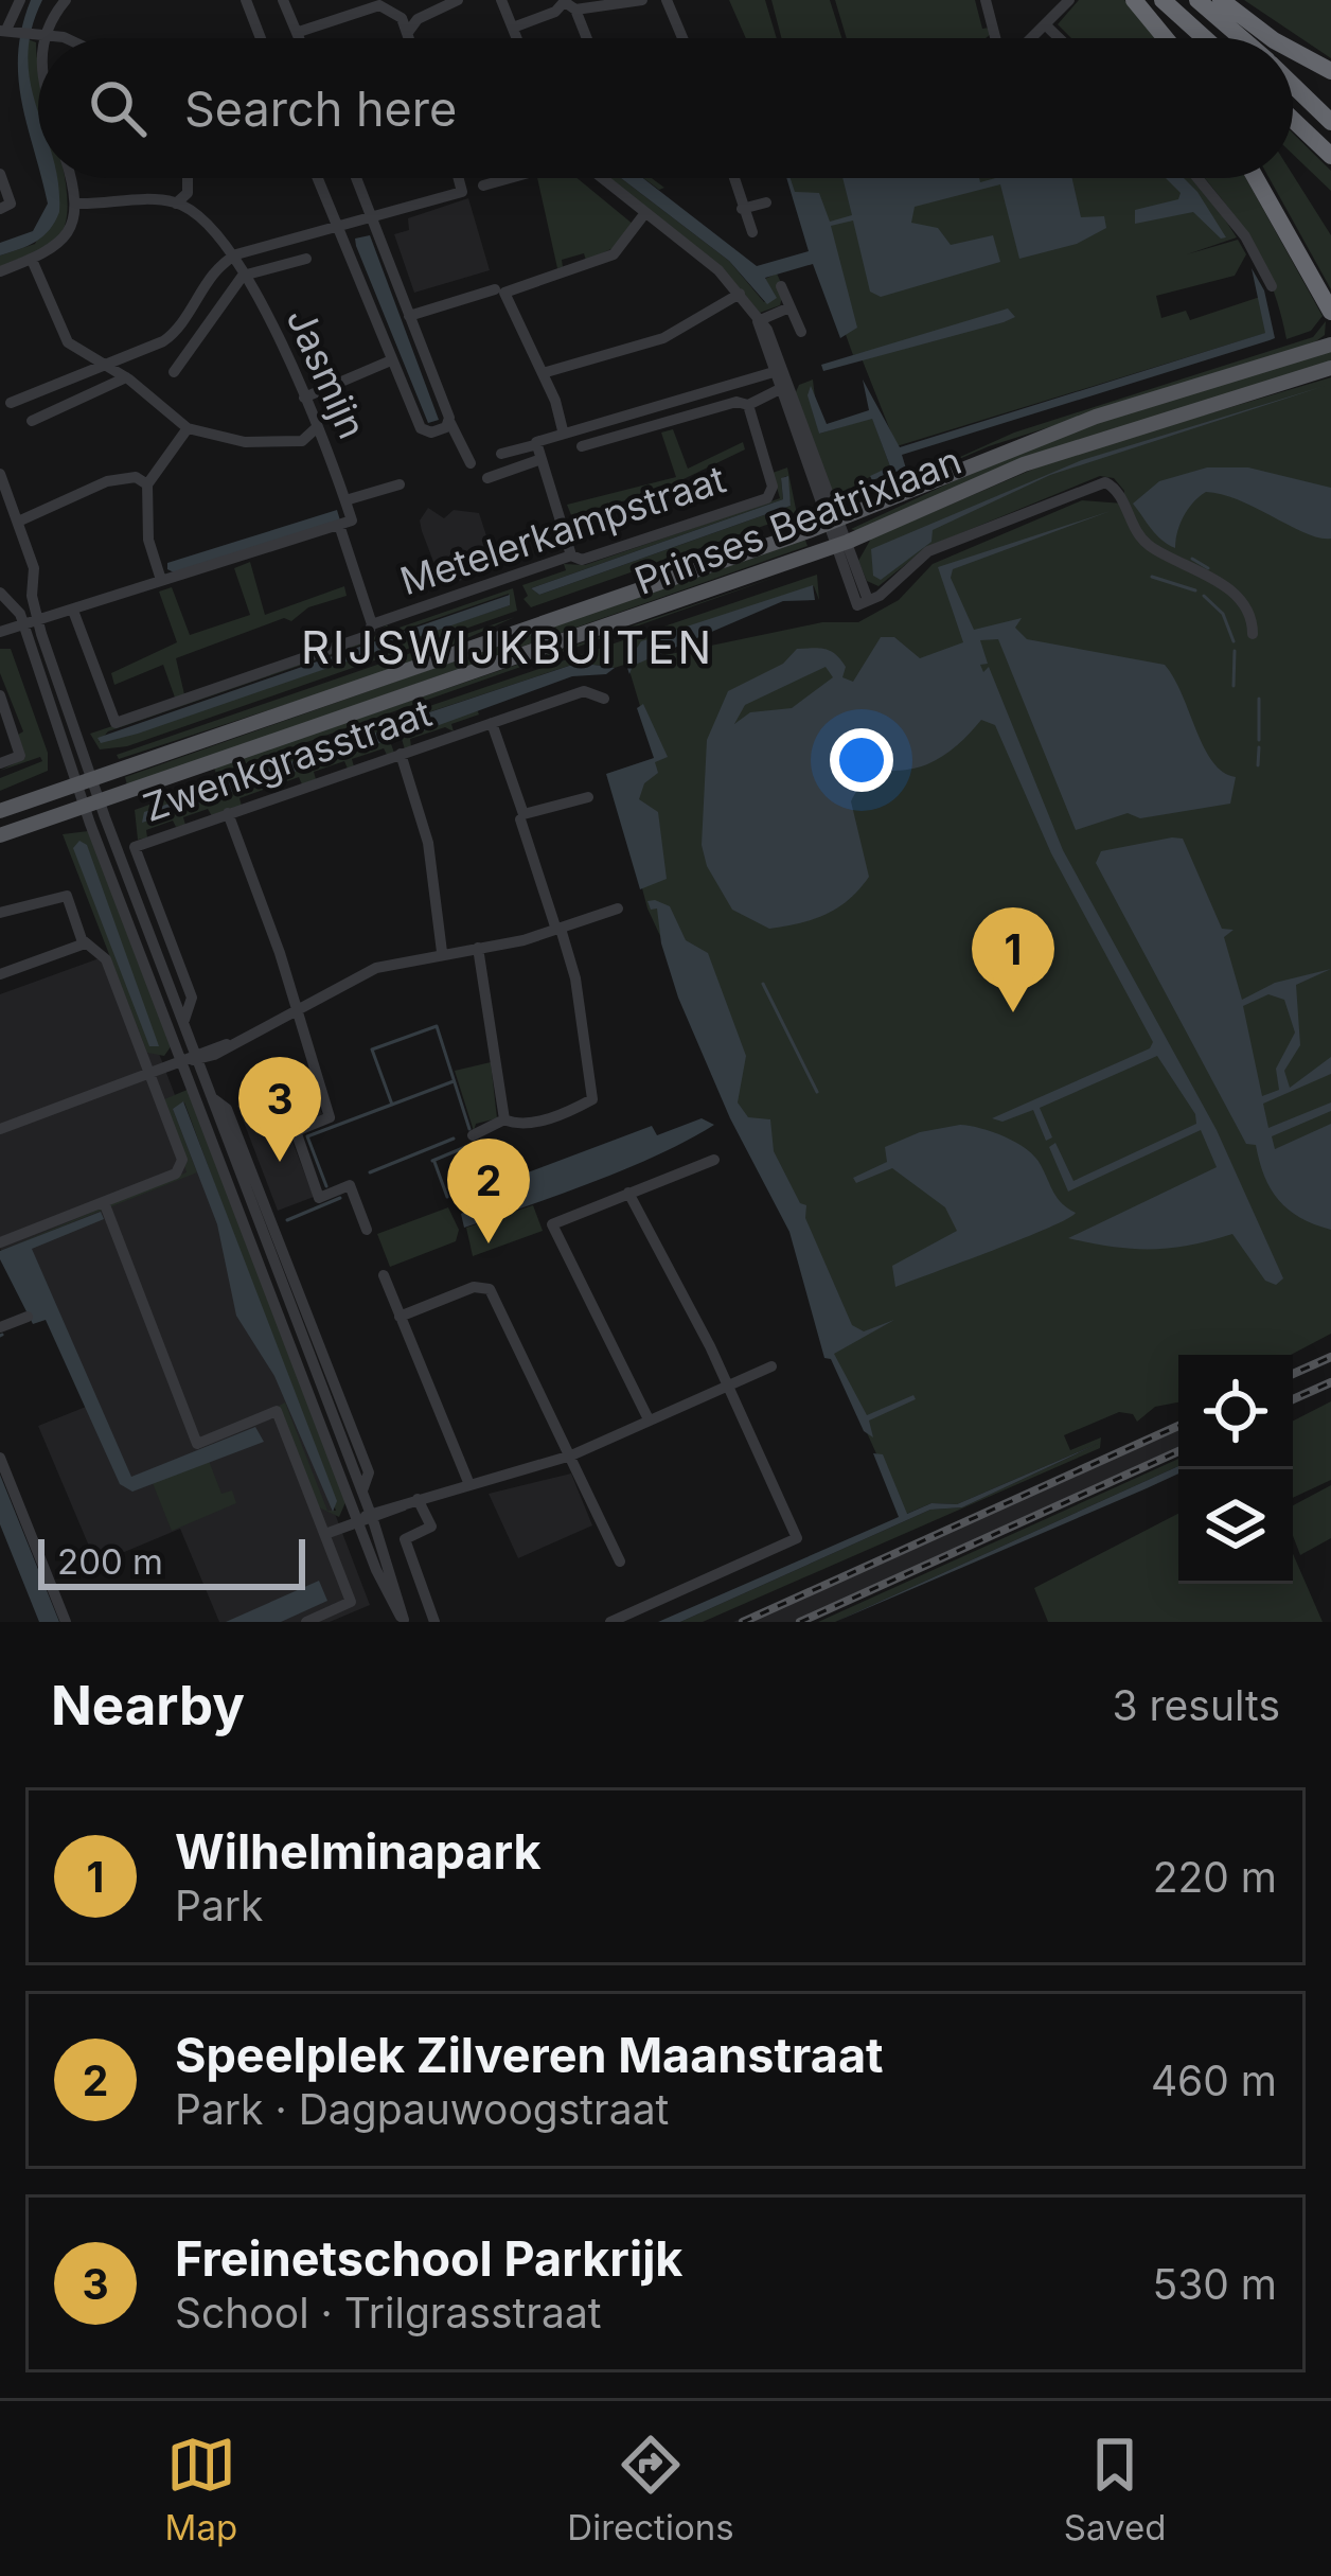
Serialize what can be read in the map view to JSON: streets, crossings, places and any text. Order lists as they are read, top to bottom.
{
  "streets": {
    "main road": ["Prinses Beatrixlaan"],
    "street": ["Jasmijn", "Metelerkampstraat", "Zwenkgrasstraat"]
  },
  "crossings": [
    ["Jasmijn", "Metelerkampstraat"]
  ],
  "districts": ["RIJSWIJKBUITEN"],
  "scale_bar": "200 m",
  "page": {
    "search": "Search here",
    "pins": ["1", "3", "2"],
    "scale": "200 m",
    "heading": ["Nearby", "3 results"],
    "list": [
      {
        "mark": "1",
        "name": "Wilhelminapark",
        "note": "Park",
        "value": "220 m"
      },
      {
        "mark": "2",
        "name": "Speelplek Zilveren Maanstraat",
        "note": "Park · Dagpauwoogstraat",
        "value": "460 m"
      },
      {
        "mark": "3",
        "name": "Freinetschool Parkrijk",
        "note": "School · Trilgrasstraat",
        "value": "530 m"
      }
    ],
    "nav": ["Map", "Directions", "Saved"]
  }
}
